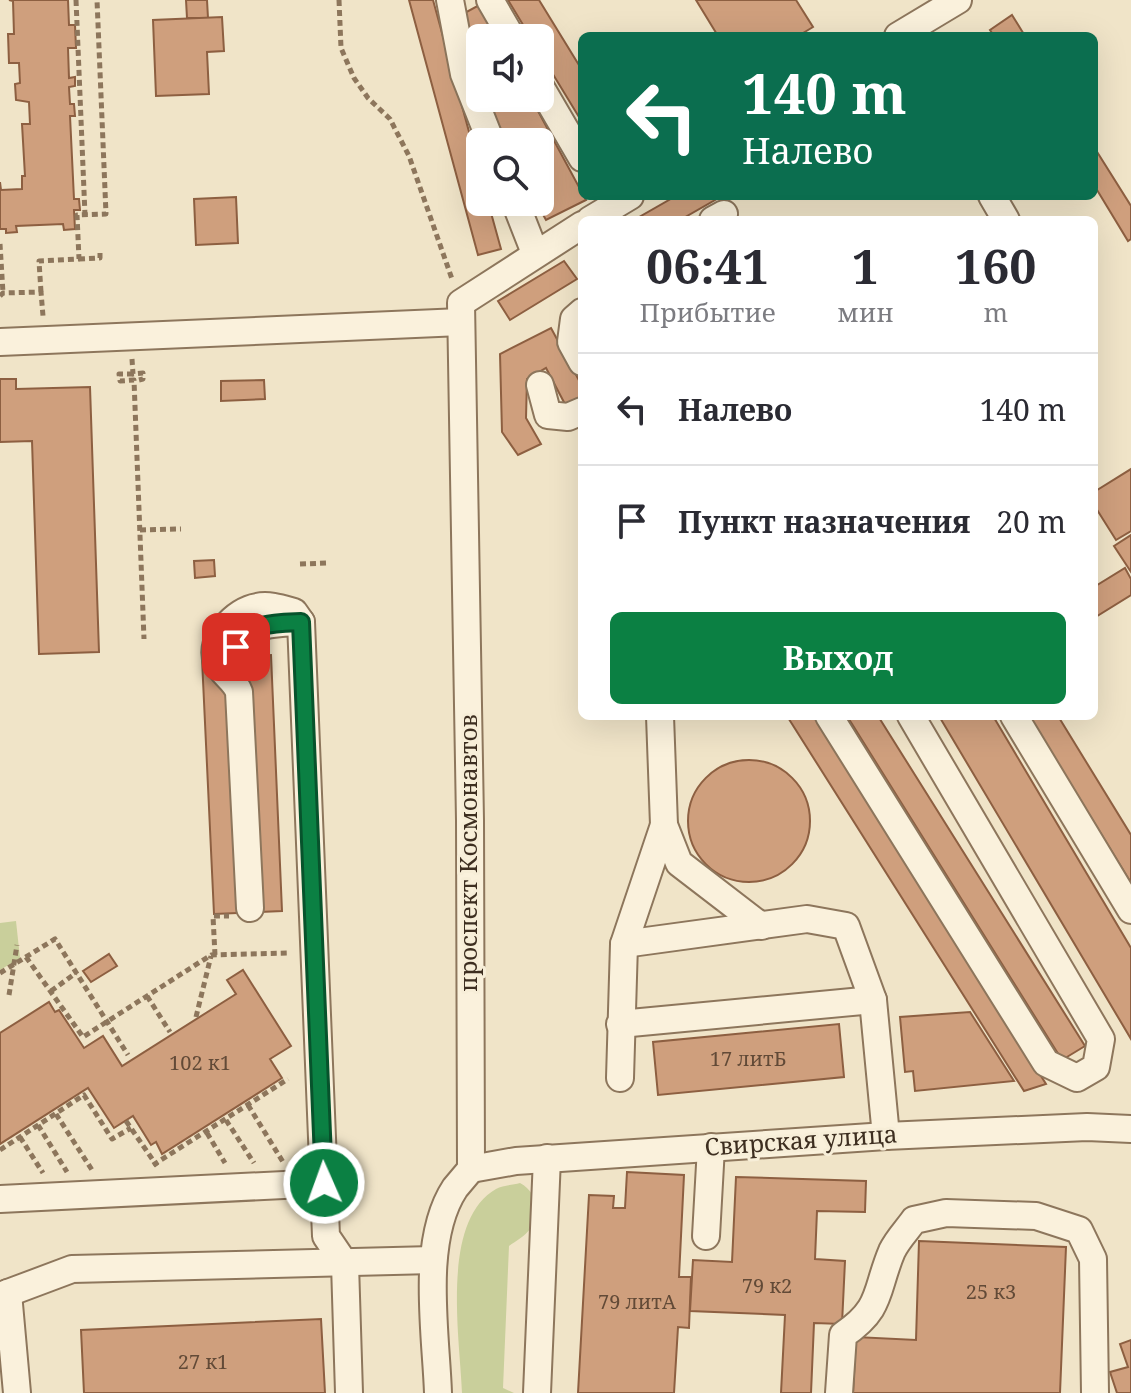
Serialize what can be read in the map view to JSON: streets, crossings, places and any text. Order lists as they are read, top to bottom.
{
  "streets": {
    "street": ["проспект Космонавтов", "Свирская улица"]
  },
  "crossings": [
    ["проспект Космонавтов", "Свирская улица"]
  ],
  "house_numbers": [
    "17 литБ",
    "102 к1",
    "79 к2",
    "25 к3",
    "79 литА",
    "27 к1"
  ],
  "page": {
    "turn": ["140 m", "Налево"],
    "eta": [
      "06:41",
      "Прибытие",
      "1",
      "мин",
      "160",
      "m"
    ],
    "list": [
      {
        "name": "Налево",
        "value": "140 m"
      },
      {
        "name": "Пункт назначения",
        "value": "20 m"
      }
    ],
    "buttons": "Выход"
  }
}
